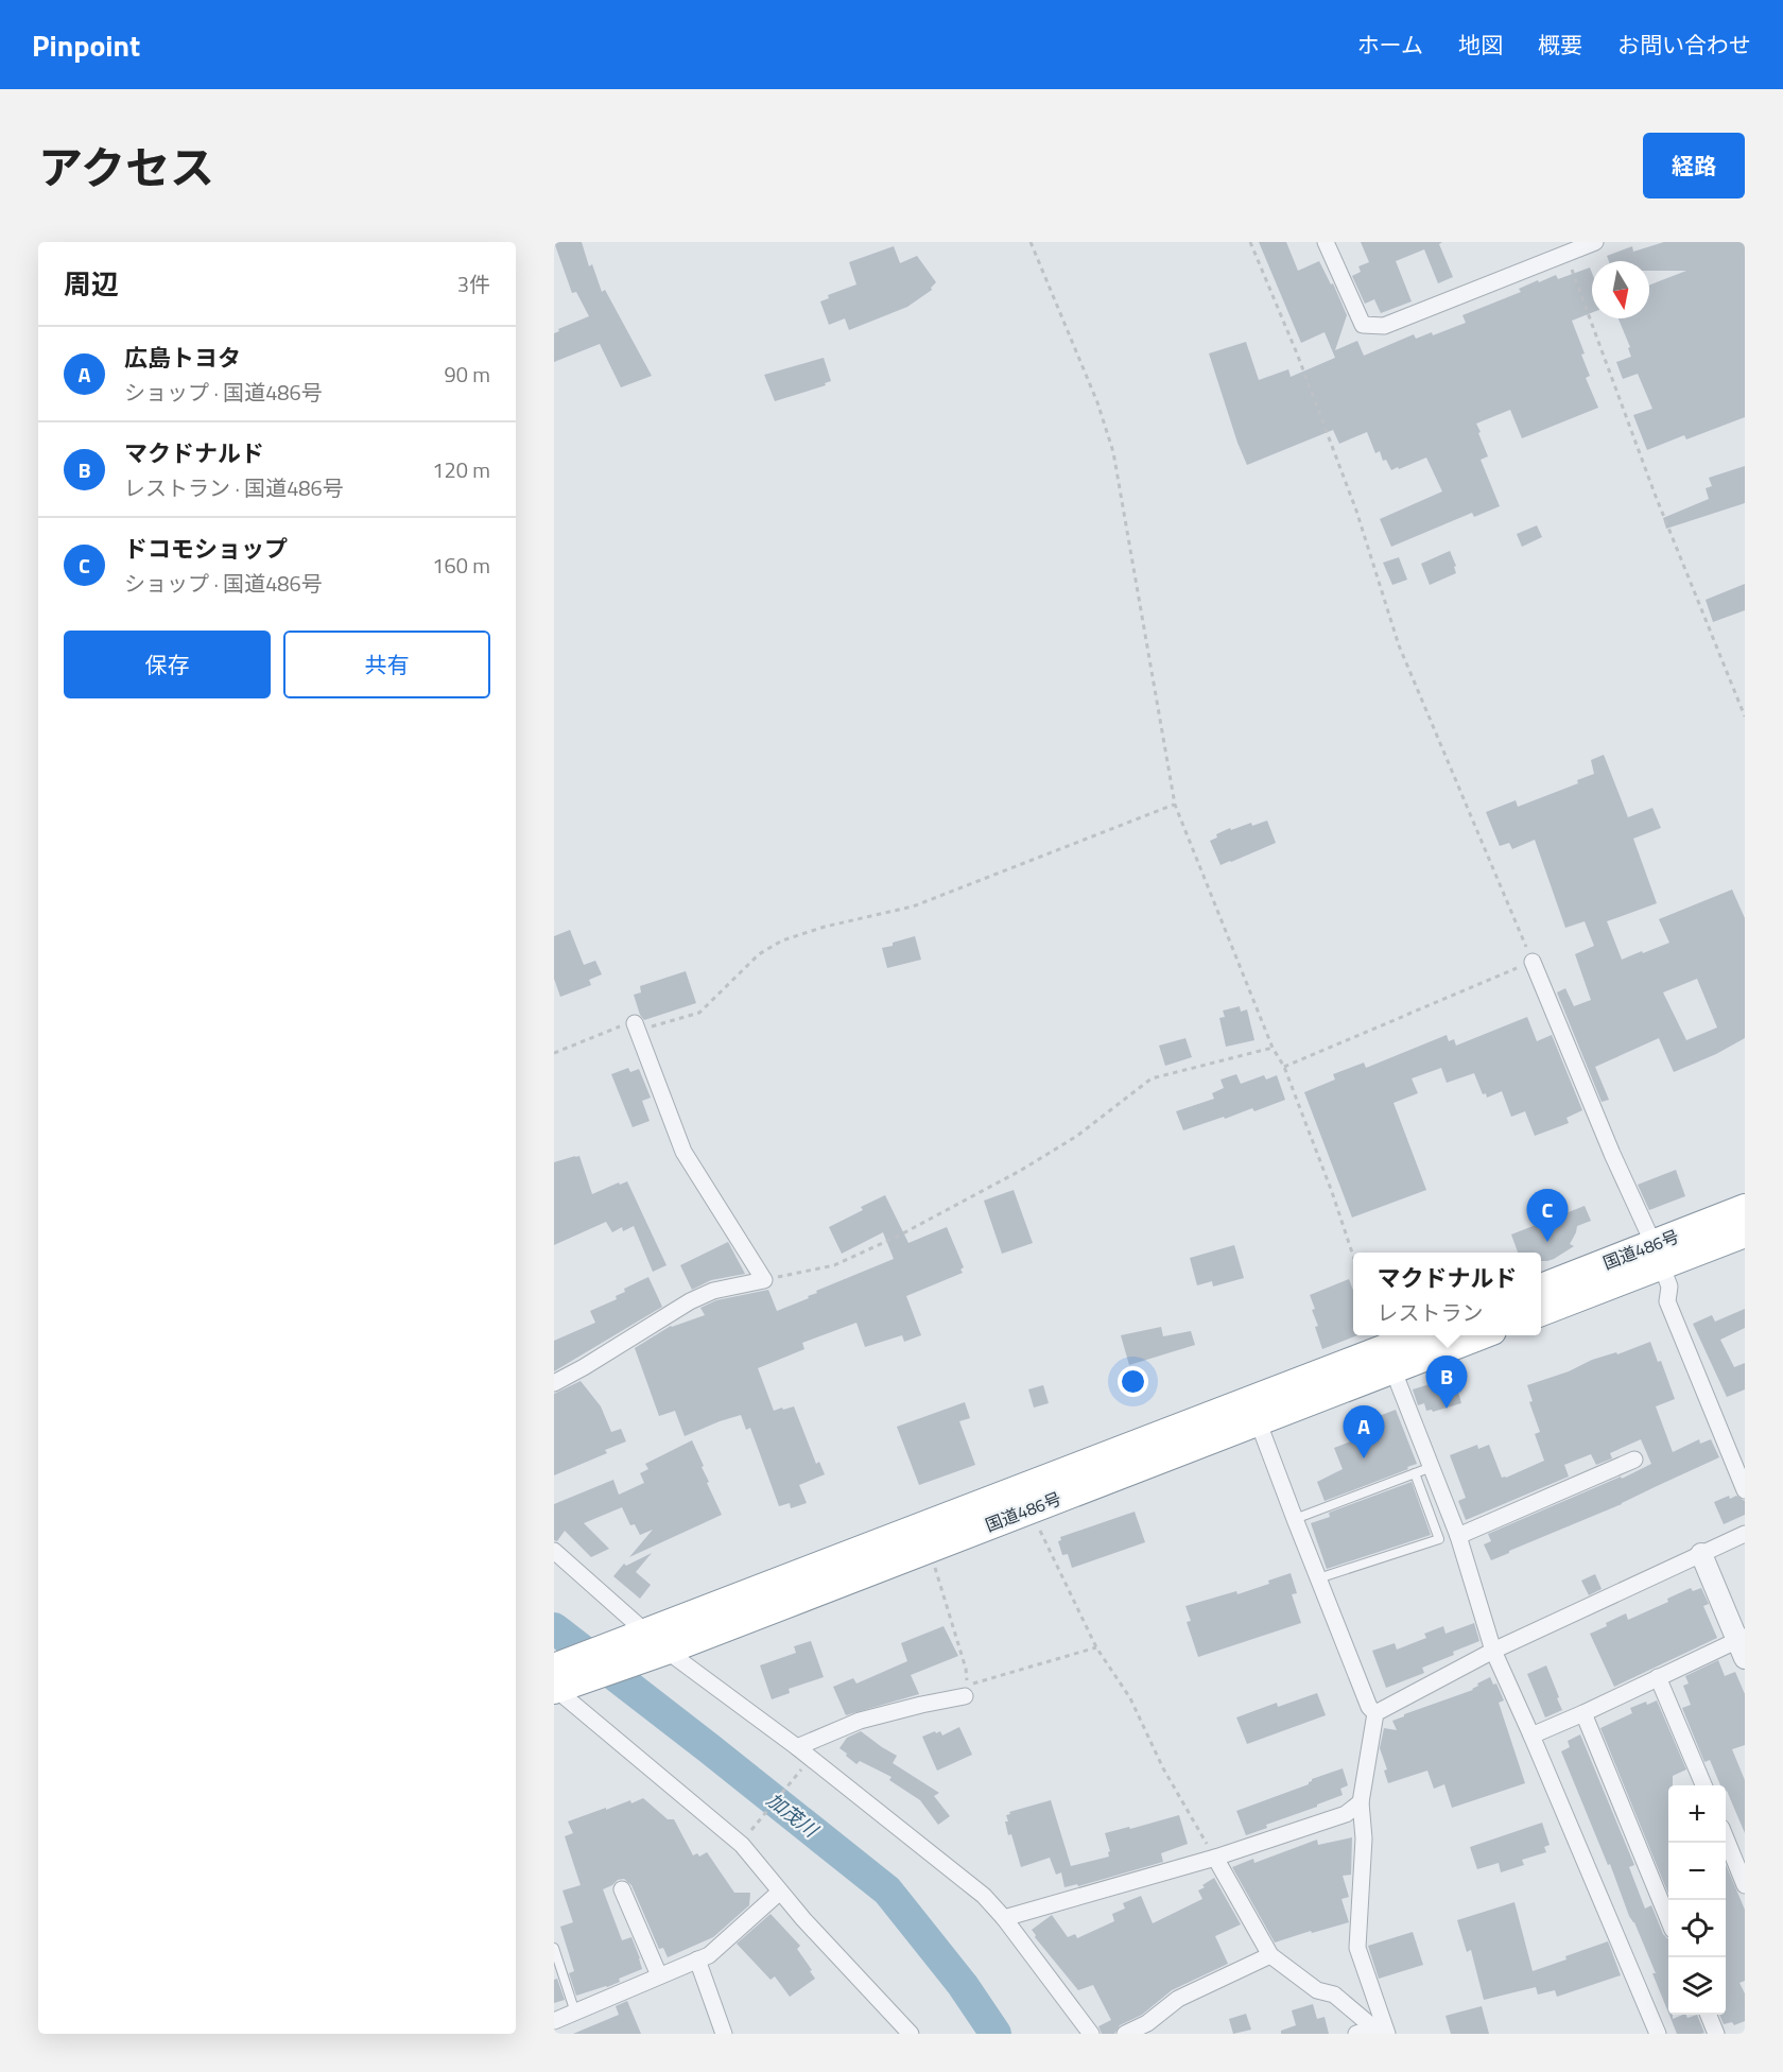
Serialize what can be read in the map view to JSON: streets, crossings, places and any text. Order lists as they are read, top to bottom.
{
  "streets": {
    "highway": ["国道486号"]
  },
  "water": ["加茂川"],
  "north": "bottom",
  "page": {
    "header": "Pinpoint",
    "nav": [
      "ホーム",
      "地図",
      "概要",
      "お問い合わせ"
    ],
    "title": "アクセス",
    "buttons": [
      "経路",
      ["保存", "共有"]
    ],
    "heading": ["周辺", "3件"],
    "list": [
      {
        "mark": "A",
        "name": "広島トヨタ",
        "note": "ショップ · 国道486号",
        "value": "90 m"
      },
      {
        "mark": "B",
        "name": "マクドナルド",
        "note": "レストラン · 国道486号",
        "value": "120 m"
      },
      {
        "mark": "C",
        "name": "ドコモショップ",
        "note": "ショップ · 国道486号",
        "value": "160 m"
      }
    ],
    "pins": ["C", "B", "A"],
    "popup": ["マクドナルド", "レストラン"],
    "map_buttons": ["+", "−"]
  }
}
